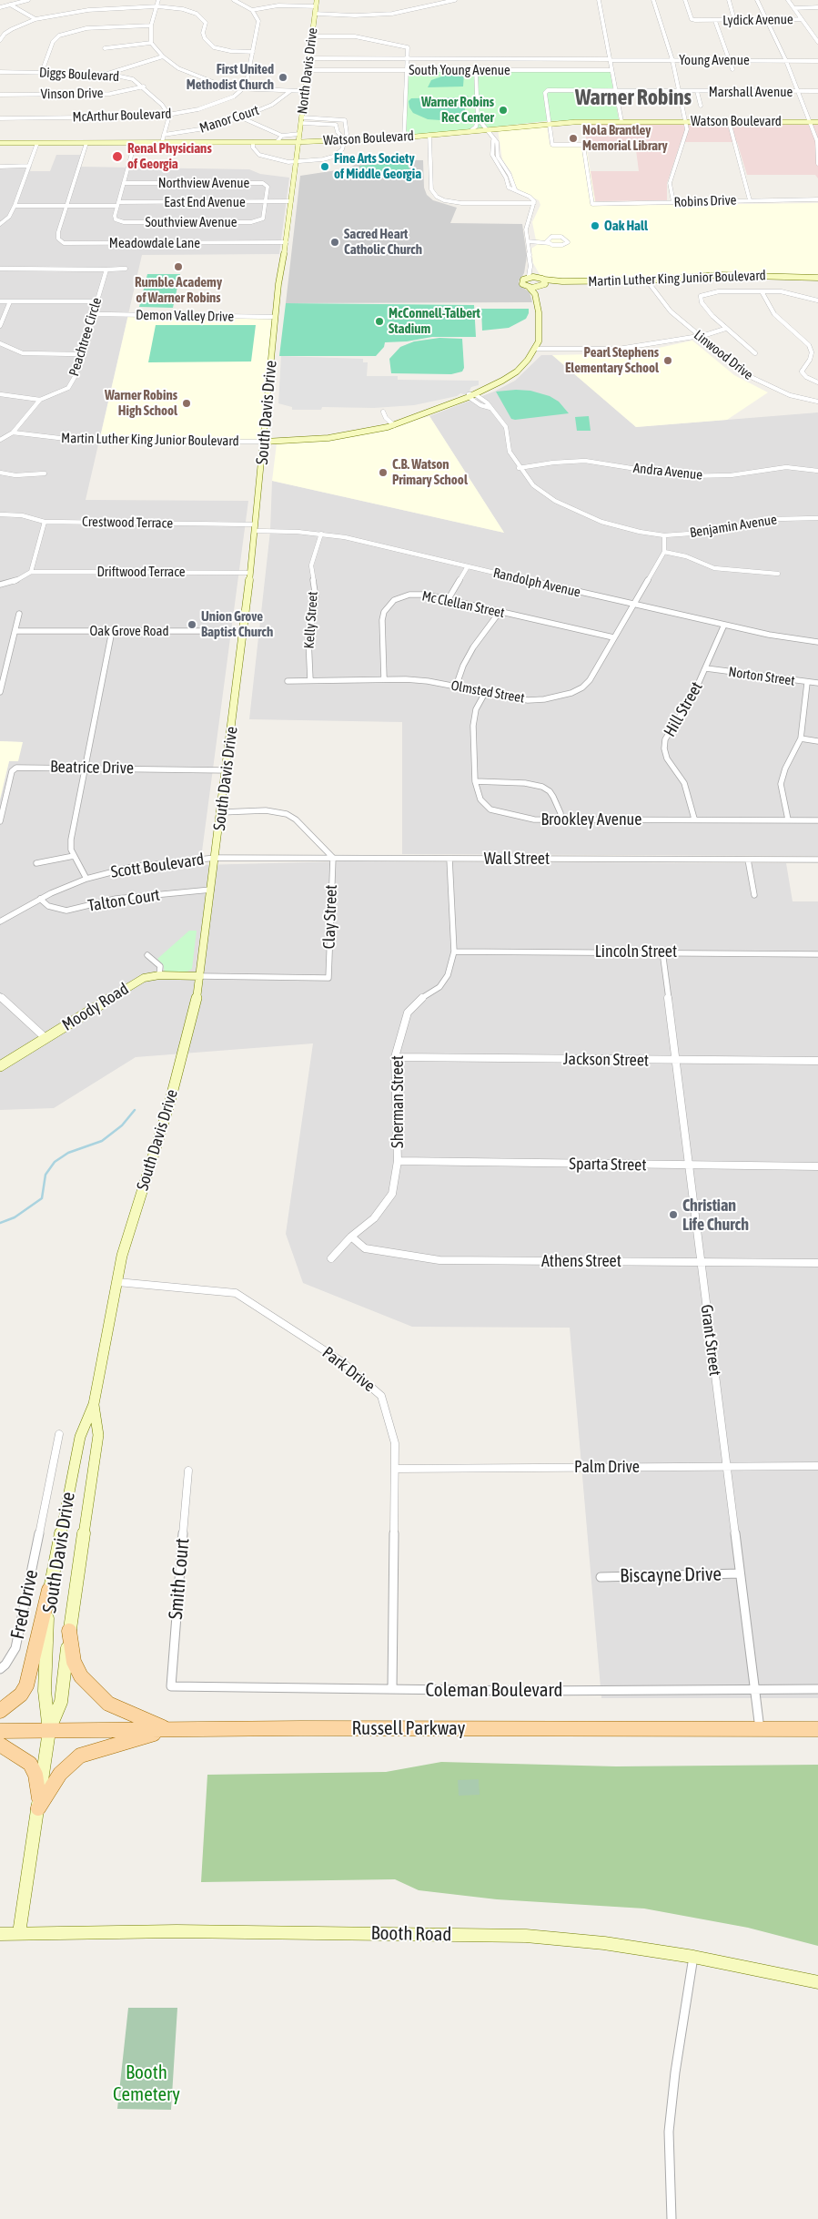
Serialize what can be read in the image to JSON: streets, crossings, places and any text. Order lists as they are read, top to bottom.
{
  "streets": {
    "main road": ["Russell Parkway"],
    "street": [
      "Lydick Avenue",
      "Young Avenue",
      "South Young Avenue",
      "North Davis Drive",
      "Diggs Boulevard",
      "Marshall Avenue",
      "Vinson Drive",
      "McArthur Boulevard",
      "Manor Court",
      "Watson Boulevard",
      "Northview Avenue",
      "Robins Drive",
      "East End Avenue",
      "Southview Avenue",
      "Meadowdale Lane",
      "Martin Luther King Junior Boulevard",
      "Demon Valley Drive",
      "Peachtree Circle",
      "Linwood Drive",
      "South Davis Drive",
      "Andra Avenue",
      "Crestwood Terrace",
      "Benjamin Avenue",
      "Driftwood Terrace",
      "Randolph Avenue",
      "Mc Clellan Street",
      "Kelly Street",
      "Oak Grove Road",
      "Norton Street",
      "Olmsted Street",
      "Hill Street",
      "Beatrice Drive",
      "Brookley Avenue",
      "Wall Street",
      "Scott Boulevard",
      "Talton Court",
      "Clay Street",
      "Lincoln Street",
      "Moody Road",
      "Jackson Street",
      "Sherman Street",
      "Sparta Street",
      "Athens Street",
      "Grant Street",
      "Park Drive",
      "Palm Drive",
      "Biscayne Drive",
      "Smith Court",
      "Fred Drive",
      "Coleman Boulevard",
      "Booth Road"
    ]
  },
  "crossings": [
    ["Young Avenue", "North Davis Drive"],
    ["South Young Avenue", "North Davis Drive"],
    ["North Davis Drive", "Watson Boulevard"],
    ["North Davis Drive", "South Davis Drive"],
    ["Diggs Boulevard", "Vinson Drive"],
    ["Diggs Boulevard", "McArthur Boulevard"],
    ["Marshall Avenue", "Watson Boulevard"],
    ["Marshall Avenue", "Robins Drive"],
    ["Watson Boulevard", "Robins Drive"],
    ["Watson Boulevard", "South Davis Drive"],
    ["Northview Avenue", "East End Avenue"],
    ["Northview Avenue", "Southview Avenue"],
    ["East End Avenue", "Southview Avenue"],
    ["East End Avenue", "Meadowdale Lane"],
    ["East End Avenue", "South Davis Drive"],
    ["Meadowdale Lane", "South Davis Drive"],
    ["Martin Luther King Junior Boulevard", "Linwood Drive"],
    ["Martin Luther King Junior Boulevard", "South Davis Drive"],
    ["Martin Luther King Junior Boulevard", "Benjamin Avenue"],
    ["Demon Valley Drive", "Peachtree Circle"],
    ["Demon Valley Drive", "South Davis Drive"],
    ["South Davis Drive", "Crestwood Terrace"],
    ["South Davis Drive", "Driftwood Terrace"],
    ["South Davis Drive", "Randolph Avenue"],
    ["South Davis Drive", "Oak Grove Road"],
    ["South Davis Drive", "Beatrice Drive"],
    ["South Davis Drive", "Wall Street"],
    ["South Davis Drive", "Scott Boulevard"],
    ["South Davis Drive", "Talton Court"],
    ["South Davis Drive", "Clay Street"],
    ["South Davis Drive", "Moody Road"],
    ["South Davis Drive", "Park Drive"],
    ["South Davis Drive", "Russell Parkway"],
    ["South Davis Drive", "Booth Road"],
    ["Andra Avenue", "Benjamin Avenue"],
    ["Crestwood Terrace", "Randolph Avenue"],
    ["Randolph Avenue", "Kelly Street"],
    ["Randolph Avenue", "Olmsted Street"],
    ["Randolph Avenue", "Hill Street"],
    ["Mc Clellan Street", "Olmsted Street"],
    ["Kelly Street", "Olmsted Street"],
    ["Norton Street", "Hill Street"],
    ["Olmsted Street", "Brookley Avenue"],
    ["Hill Street", "Brookley Avenue"],
    ["Wall Street", "Scott Boulevard"],
    ["Wall Street", "Clay Street"],
    ["Wall Street", "Sherman Street"],
    ["Scott Boulevard", "Talton Court"],
    ["Clay Street", "Moody Road"],
    ["Lincoln Street", "Sherman Street"],
    ["Lincoln Street", "Grant Street"],
    ["Jackson Street", "Sherman Street"],
    ["Jackson Street", "Grant Street"],
    ["Sherman Street", "Sparta Street"],
    ["Sherman Street", "Athens Street"],
    ["Sparta Street", "Grant Street"],
    ["Athens Street", "Grant Street"],
    ["Grant Street", "Palm Drive"],
    ["Grant Street", "Biscayne Drive"],
    ["Grant Street", "Coleman Boulevard"],
    ["Grant Street", "Russell Parkway"],
    ["Park Drive", "Palm Drive"],
    ["Park Drive", "Coleman Boulevard"],
    ["Smith Court", "Coleman Boulevard"]
  ],
  "districts": ["Warner Robins"],
  "parks": ["Booth Cemetery"],
  "places": [
    "First United Methodist Church",
    "Warner Robins Rec Center",
    "Nola Brantley Memorial Library",
    "Renal Physicians of Georgia",
    "Fine Arts Society of Middle Georgia",
    "Oak Hall",
    "Sacred Heart Catholic Church",
    "Rumble Academy of Warner Robins",
    "McConnell-Talbert Stadium",
    "Pearl Stephens Elementary School",
    "Warner Robins High School",
    "C.B. Watson Primary School",
    "Union Grove Baptist Church",
    "Christian Life Church"
  ]
}
